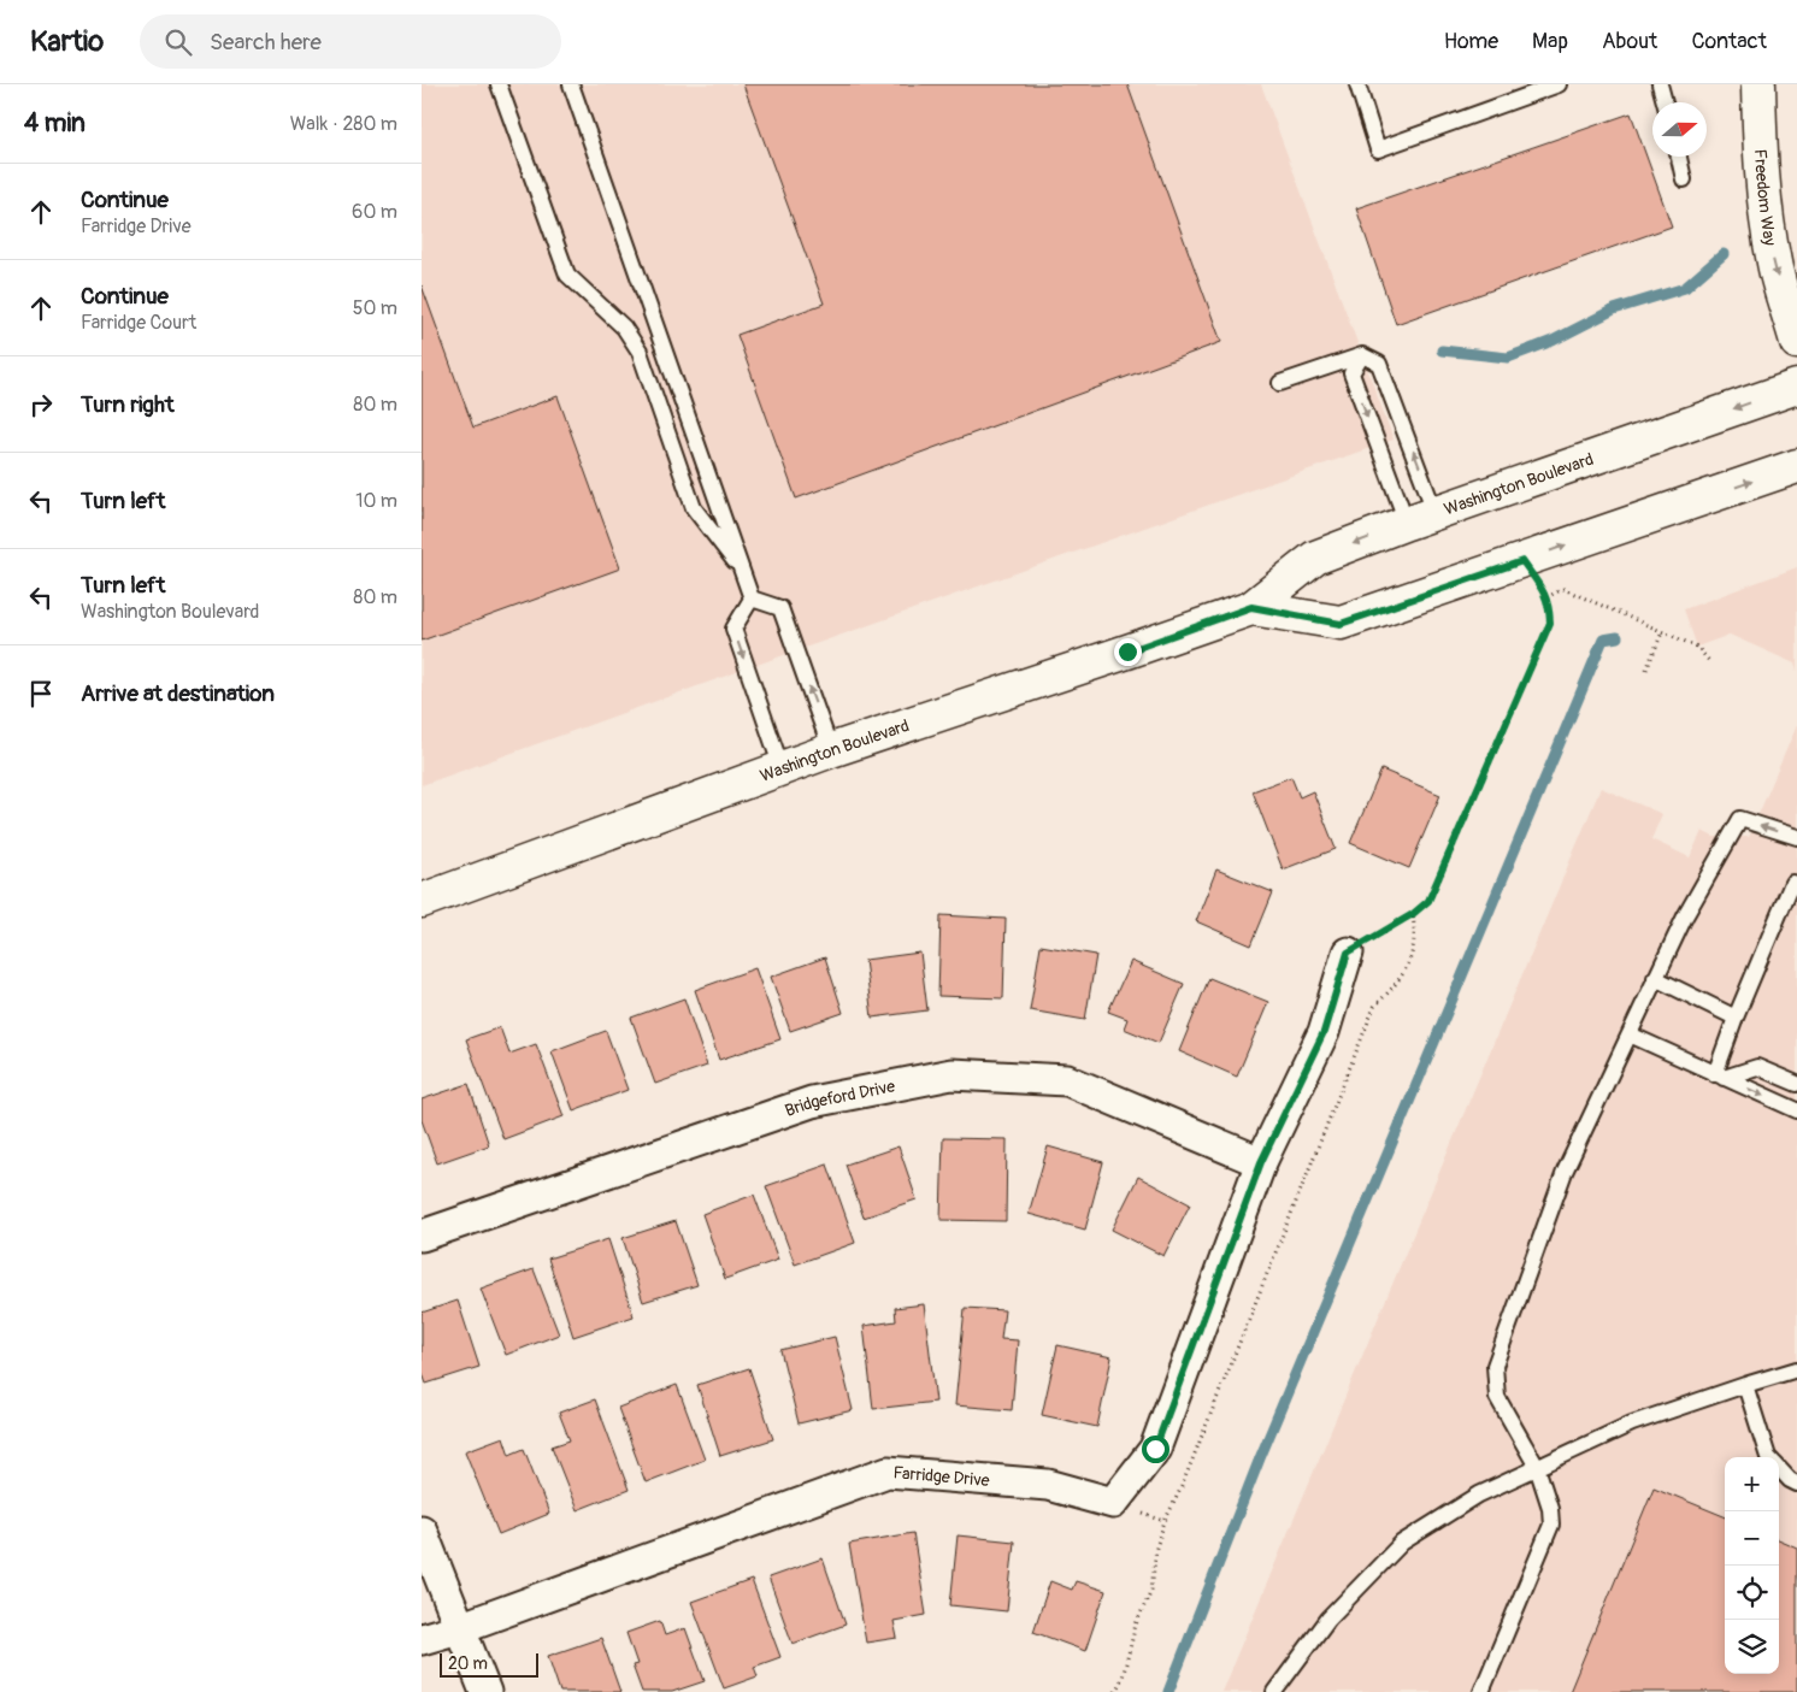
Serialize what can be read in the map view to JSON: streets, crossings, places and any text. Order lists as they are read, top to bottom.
{
  "streets": {
    "main road": ["Freedom Way", "Washington Boulevard"],
    "street": ["Bridgeford Drive", "Farridge Drive"]
  },
  "crossings": [
    ["Bridgeford Drive", "Farridge Drive"]
  ],
  "one_way": ["Freedom Way"],
  "scale_bar": "20 m",
  "north": "right",
  "page": {
    "header": "Kartio",
    "search": "Search here",
    "nav": [
      "Home",
      "Map",
      "About",
      "Contact"
    ],
    "heading": ["4 min", "Walk · 280 m"],
    "list": [
      ["Continue", "Farridge Drive", "60 m"],
      ["Continue", "Farridge Court", "50 m"],
      ["Turn right", "80 m"],
      ["Turn left", "10 m"],
      ["Turn left", "Washington Boulevard", "80 m"],
      "Arrive at destination"
    ],
    "map_buttons": ["+", "−"],
    "scale": "20 m"
  }
}
